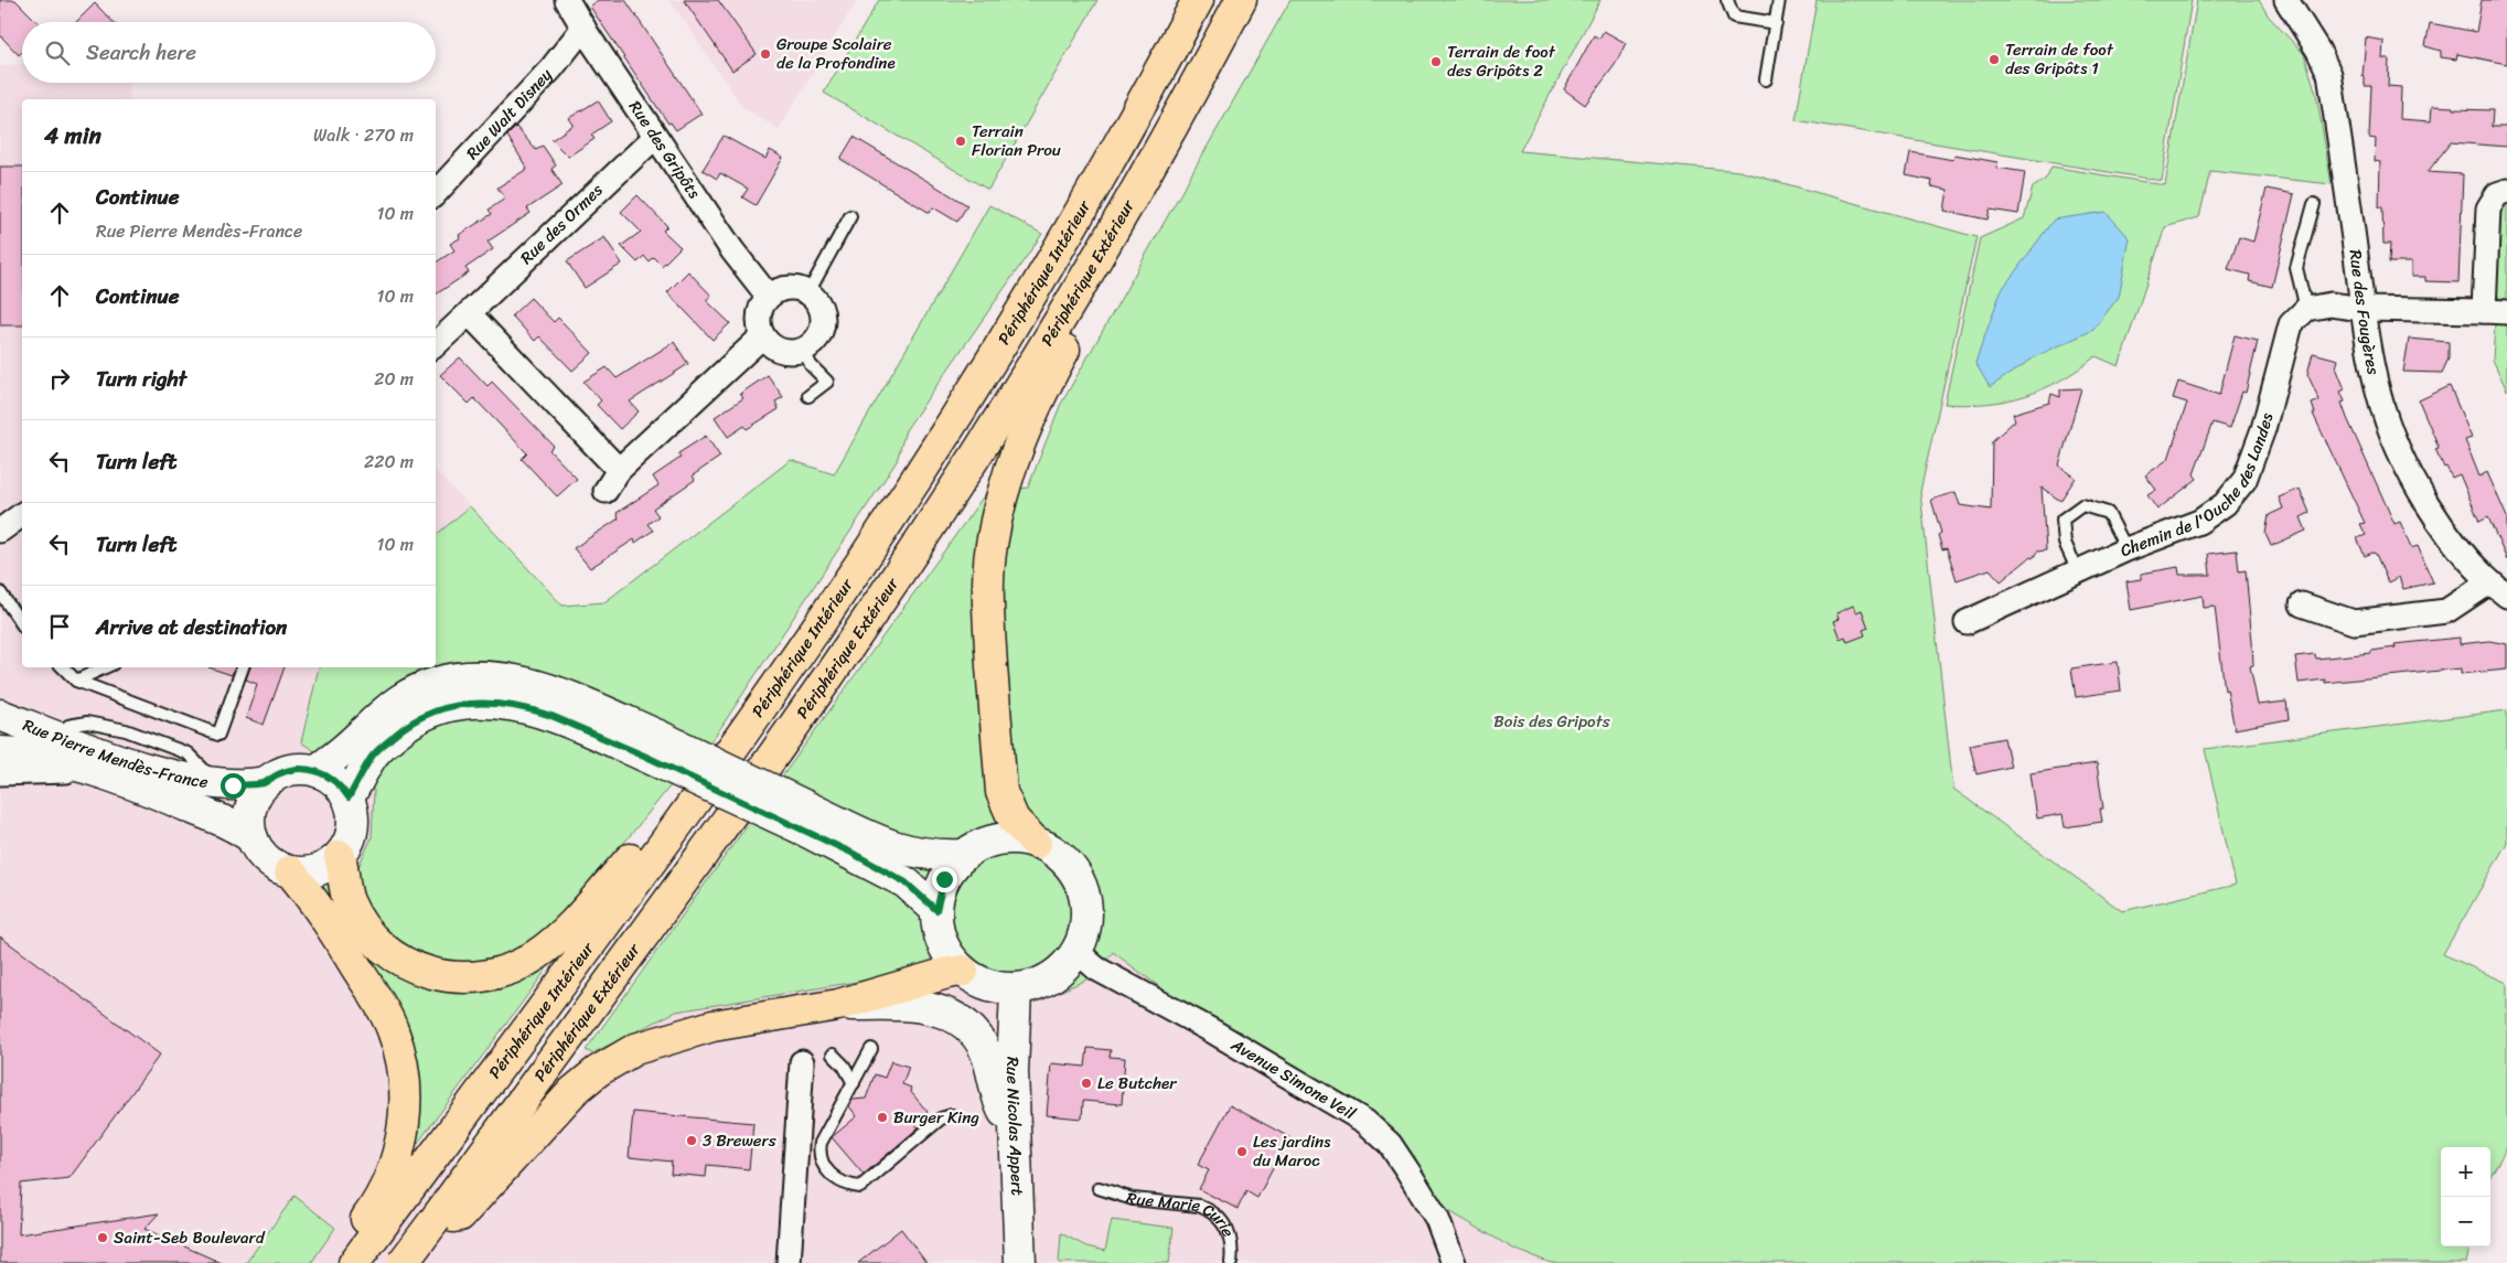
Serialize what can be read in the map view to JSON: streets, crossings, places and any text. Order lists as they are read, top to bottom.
{
  "streets": {
    "highway": ["Périphérique Extérieur", "Périphérique Intérieur"],
    "main road": ["Rue Pierre Mendès-France", "Rue Nicolas Appert"],
    "street": [
      "Rue Walt Disney",
      "Rue des Gripôts",
      "Rue des Ormes",
      "Rue des Fougères",
      "Chemin de l'Ouche des Landes",
      "Avenue Simone Veil"
    ],
    "lane": ["Rue Marie Curie"]
  },
  "crossings": [
    ["Rue Walt Disney", "Rue des Gripôts"],
    ["Rue des Gripôts", "Rue des Ormes"],
    ["Avenue Simone Veil", "Rue Nicolas Appert"]
  ],
  "parks": ["Bois des Gripots"],
  "places": [
    "Groupe Scolaire de la Profondine",
    "Terrain de foot des Gripôts 1",
    "Terrain de foot des Gripôts 2",
    "Terrain Florian Prou",
    "Le Butcher",
    "Burger King",
    "3 Brewers",
    "Les jardins du Maroc",
    "Saint-Seb Boulevard"
  ],
  "page": {
    "search": "Search here",
    "heading": ["4 min", "Walk · 270 m"],
    "list": [
      ["Continue", "Rue Pierre Mendès-France", "10 m"],
      ["Continue", "10 m"],
      ["Turn right", "20 m"],
      ["Turn left", "220 m"],
      ["Turn left", "10 m"],
      "Arrive at destination"
    ],
    "map_buttons": ["+", "−"]
  }
}
